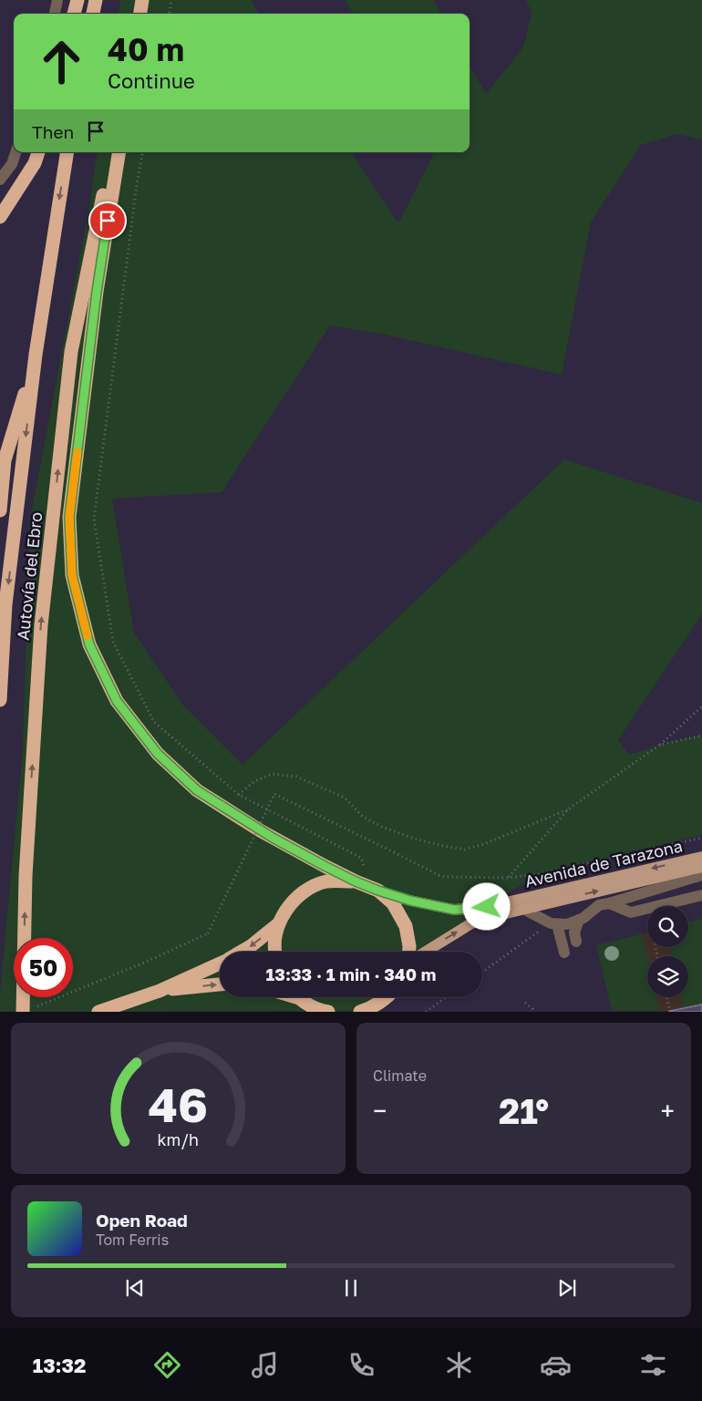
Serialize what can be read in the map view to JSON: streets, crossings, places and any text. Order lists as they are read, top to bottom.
{
  "streets": {
    "highway": ["Autovía del Ebro"],
    "main road": ["Avenida de Tarazona"]
  },
  "page": {
    "turn": ["40 m", "Continue"],
    "then": "Then",
    "limit": "50",
    "trip": "13:33 · 1 min · 340 m",
    "tile": "Climate",
    "heat": ["−", "21°", "+"],
    "song": ["Open Road", "Tom Ferris"],
    "tabs": "13:32",
    "gauge": ["46", "km/h"]
  }
}
